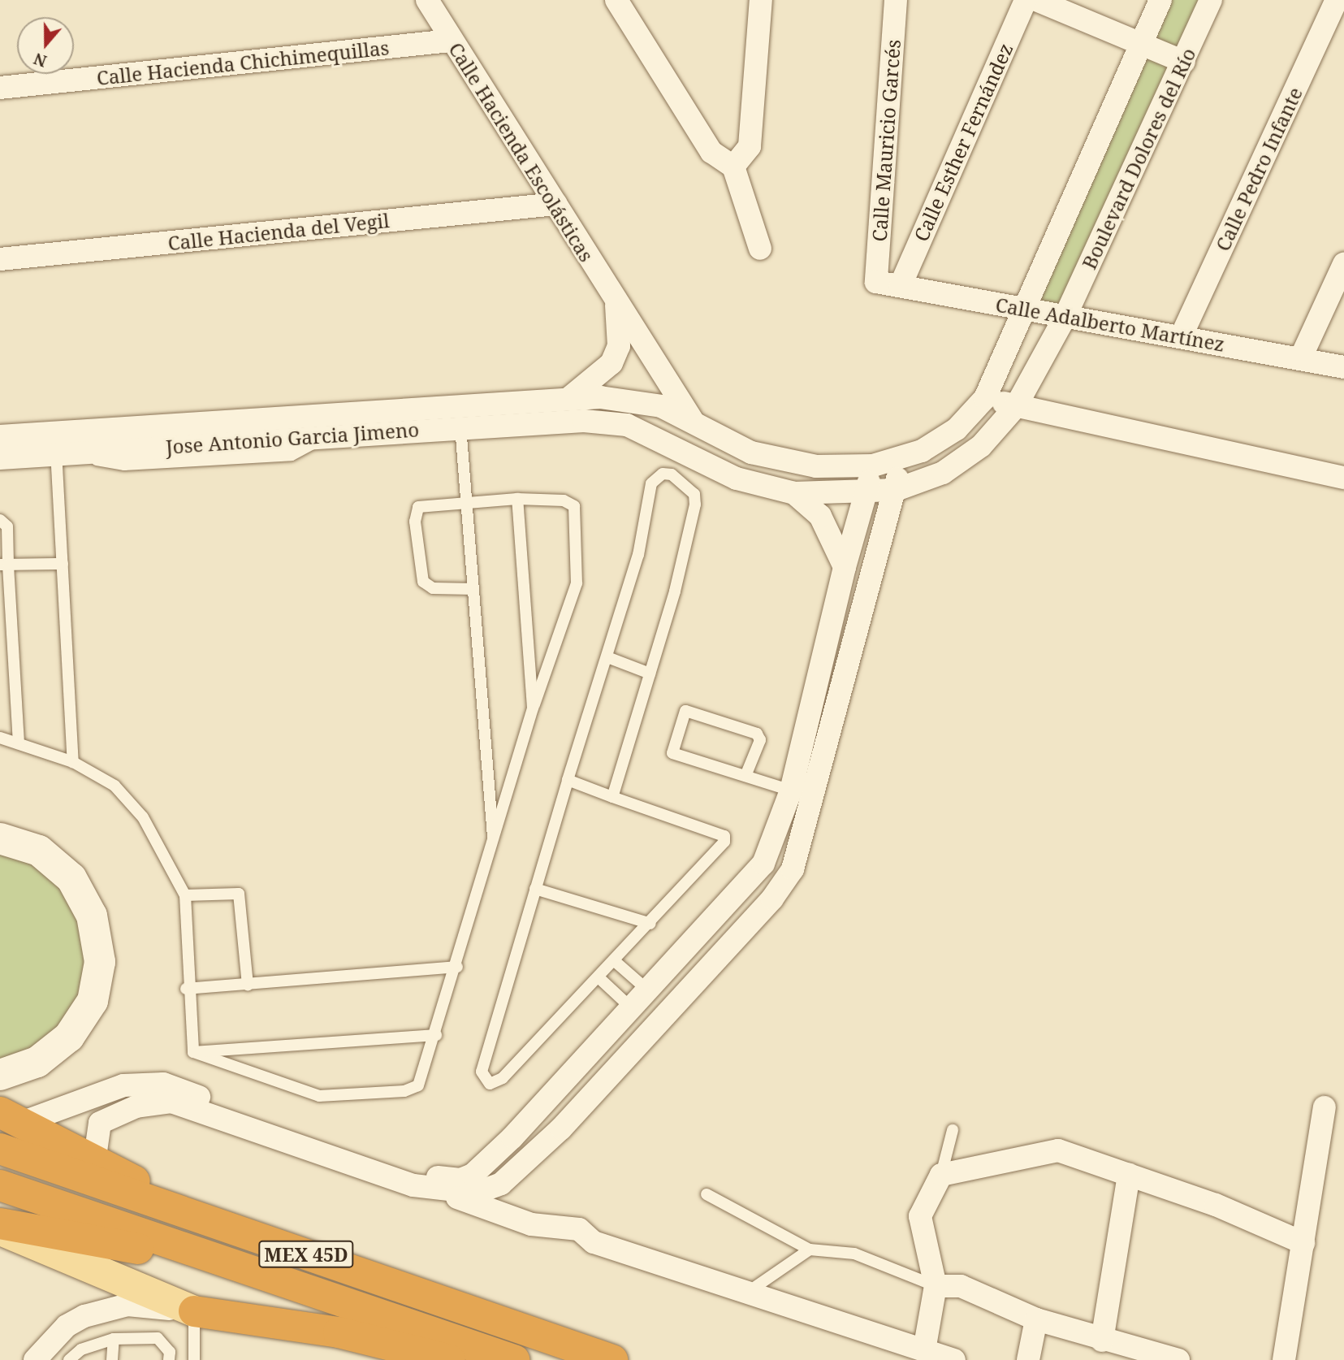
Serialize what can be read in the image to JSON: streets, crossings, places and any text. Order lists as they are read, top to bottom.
{
  "streets": {
    "highway": ["MEX 45D"],
    "street": [
      "Calle Hacienda Chichimequillas",
      "Calle Mauricio Garcés",
      "Calle Esther Fernández",
      "Calle Hacienda Escolásticas",
      "Boulevard Dolores del Río",
      "Calle Pedro Infante",
      "Calle Hacienda del Vegil",
      "Calle Adalberto Martínez",
      "Jose Antonio Garcia Jimeno"
    ]
  },
  "crossings": [
    ["Calle Hacienda Chichimequillas", "Calle Hacienda Escolásticas"],
    ["Calle Mauricio Garcés", "Calle Adalberto Martínez"],
    ["Calle Esther Fernández", "Calle Adalberto Martínez"],
    ["Calle Hacienda Escolásticas", "Calle Hacienda del Vegil"],
    ["Calle Hacienda Escolásticas", "Jose Antonio Garcia Jimeno"],
    ["Boulevard Dolores del Río", "Calle Adalberto Martínez"],
    ["Boulevard Dolores del Río", "Jose Antonio Garcia Jimeno"],
    ["Calle Pedro Infante", "Calle Adalberto Martínez"],
    ["Calle Adalberto Martínez", "Jose Antonio Garcia Jimeno"]
  ],
  "north": "bottom"
}
